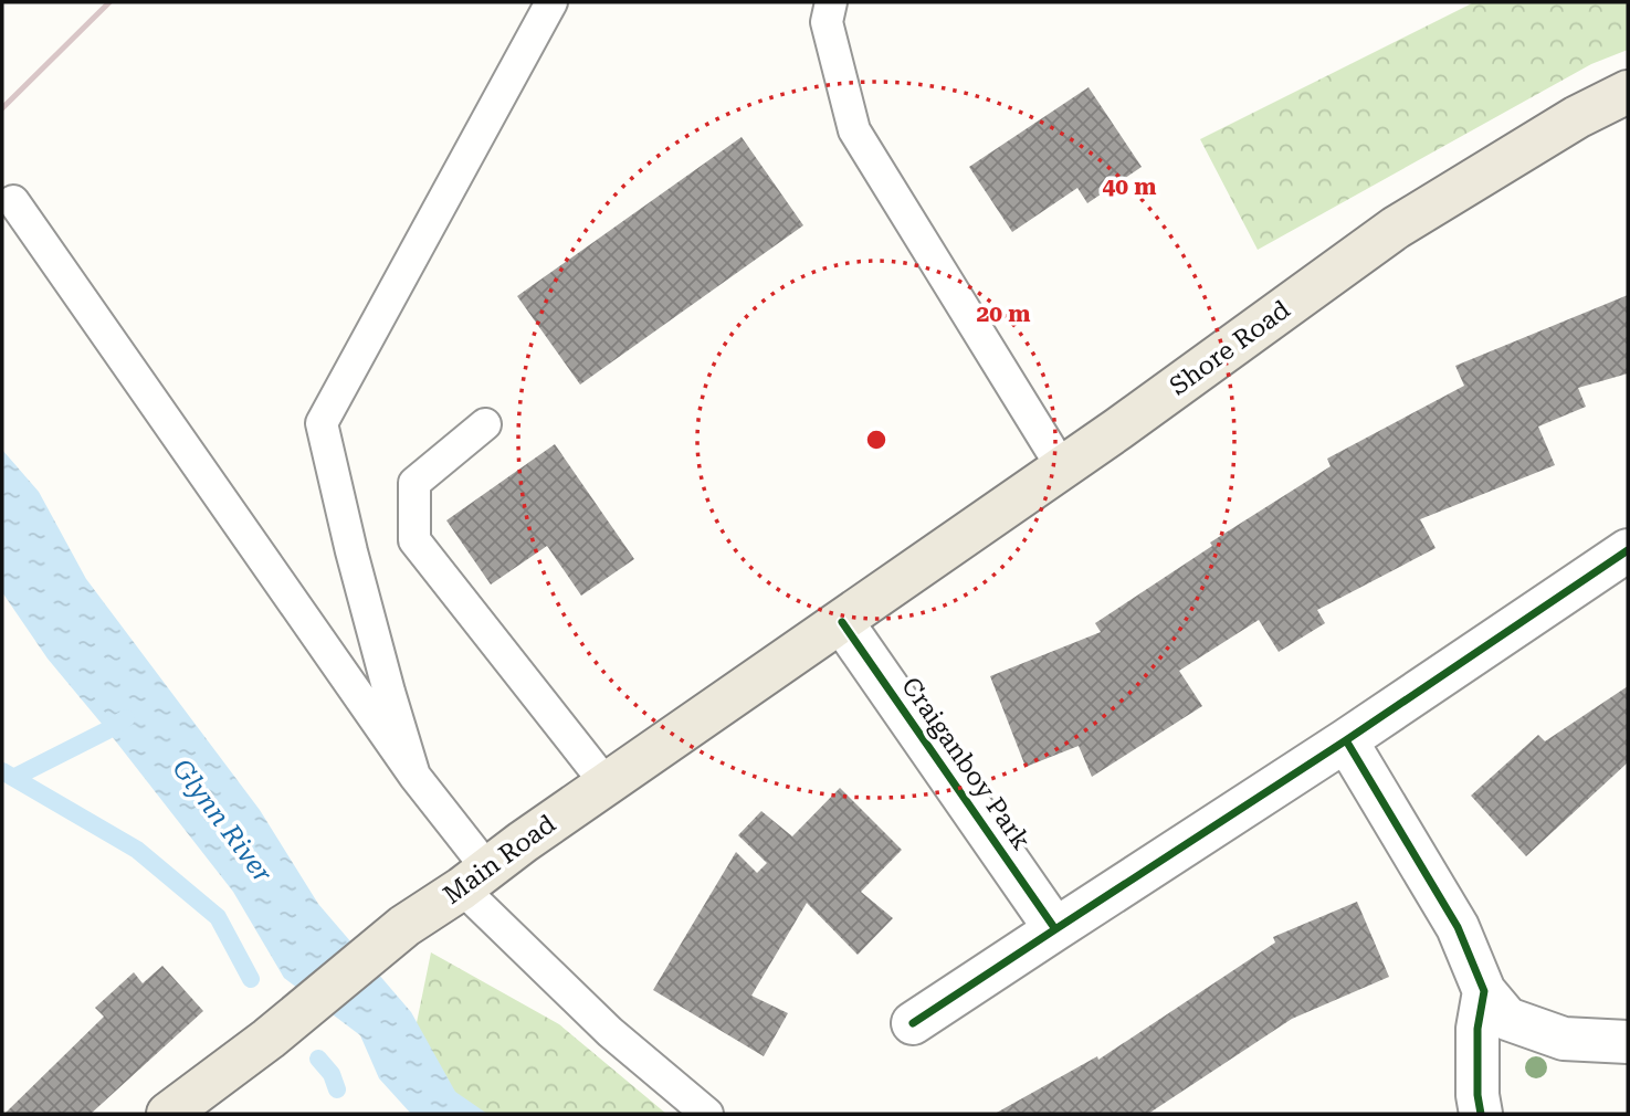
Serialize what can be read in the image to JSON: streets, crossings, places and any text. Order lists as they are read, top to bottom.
{
  "streets": {
    "main road": ["Shore Road", "Main Road"],
    "street": ["Craiganboy Park"]
  },
  "crossings": [
    ["Shore Road", "Craiganboy Park"],
    ["Shore Road", "Main Road"],
    ["Craiganboy Park", "Main Road"]
  ],
  "water": ["Glynn River"],
  "rings": ["40 m", "20 m"]
}
